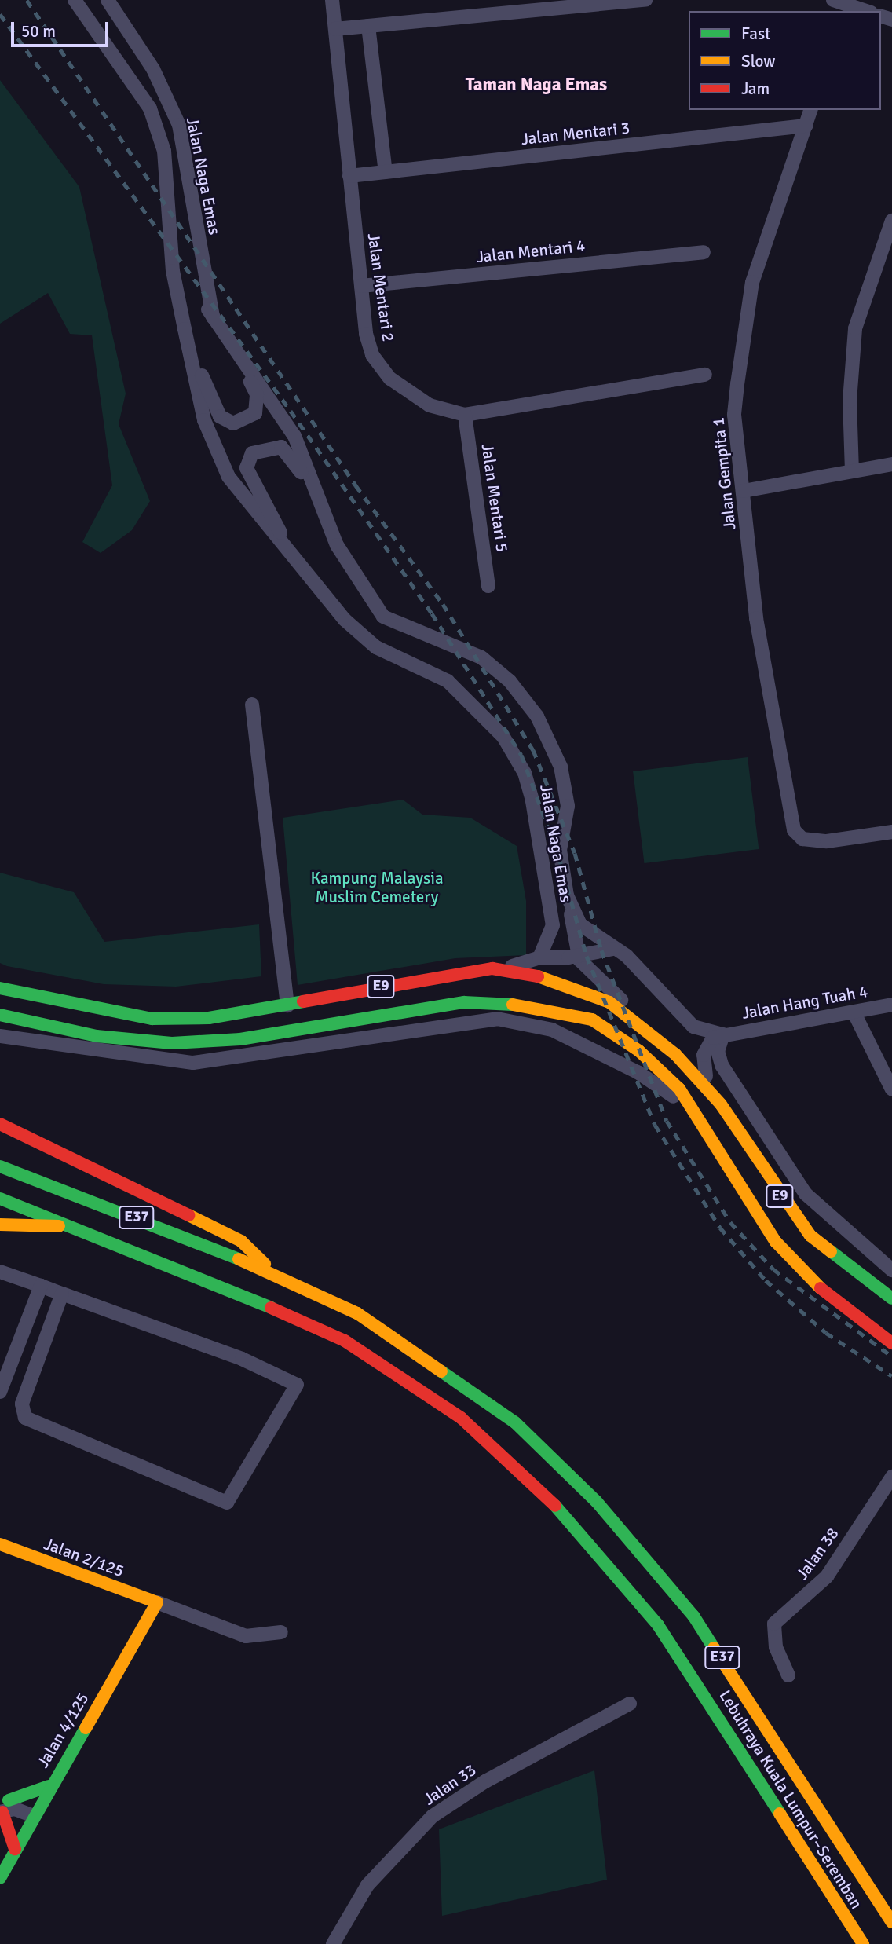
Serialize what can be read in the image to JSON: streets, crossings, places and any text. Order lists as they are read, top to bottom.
{
  "streets": {
    "main road": [
      "E9",
      "E37",
      "Jalan 2/125",
      "Jalan 4/125",
      "Lebuhraya Kuala Lumpur–Seremban"
    ],
    "street": [
      "Jalan Mentari 3",
      "Jalan Naga Emas",
      "Jalan Mentari 4",
      "Jalan Mentari 2",
      "Jalan Gempita 1",
      "Jalan Mentari 5",
      "Jalan Hang Tuah 4",
      "Jalan 38",
      "Jalan 33"
    ]
  },
  "crossings": [
    ["Jalan Mentari 3", "Jalan Mentari 2"],
    ["Jalan Mentari 3", "Jalan Gempita 1"],
    ["Jalan Naga Emas", "Jalan Hang Tuah 4"],
    ["Jalan Mentari 4", "Jalan Mentari 2"],
    ["Jalan Mentari 2", "Jalan Mentari 5"],
    ["Jalan 2/125", "Jalan 4/125"]
  ],
  "districts": ["Taman Naga Emas"],
  "parks": ["Kampung Malaysia Muslim Cemetery"],
  "legend": ["Fast", "Slow", "Jam"],
  "scale_bar": "50 m"
}
